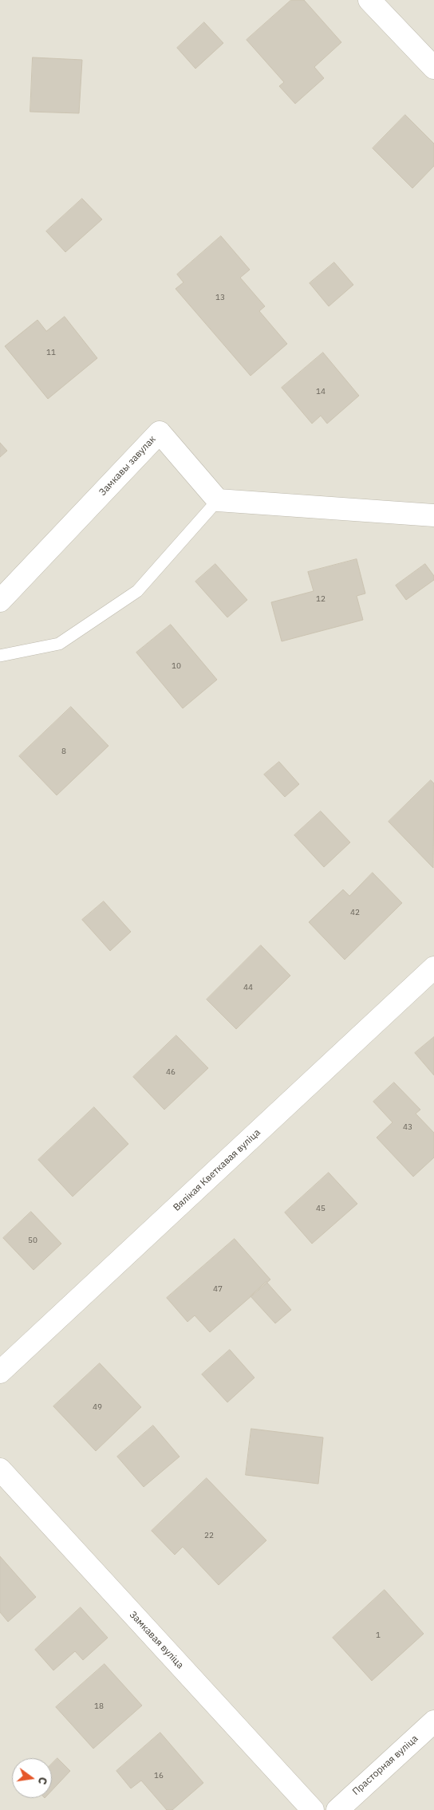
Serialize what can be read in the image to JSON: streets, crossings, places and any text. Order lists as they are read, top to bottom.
{
  "streets": {
    "street": [
      "Замкавы завулак",
      "Вялікая Кветкавая вуліца",
      "Замкавая вуліца",
      "Прасторная вуліца"
    ]
  },
  "house_numbers": [
    "13",
    "11",
    "14",
    "12",
    "10",
    "8",
    "42",
    "44",
    "46",
    "43",
    "45",
    "50",
    "47",
    "49",
    "22",
    "1",
    "18",
    "16"
  ],
  "north": "right"
}
